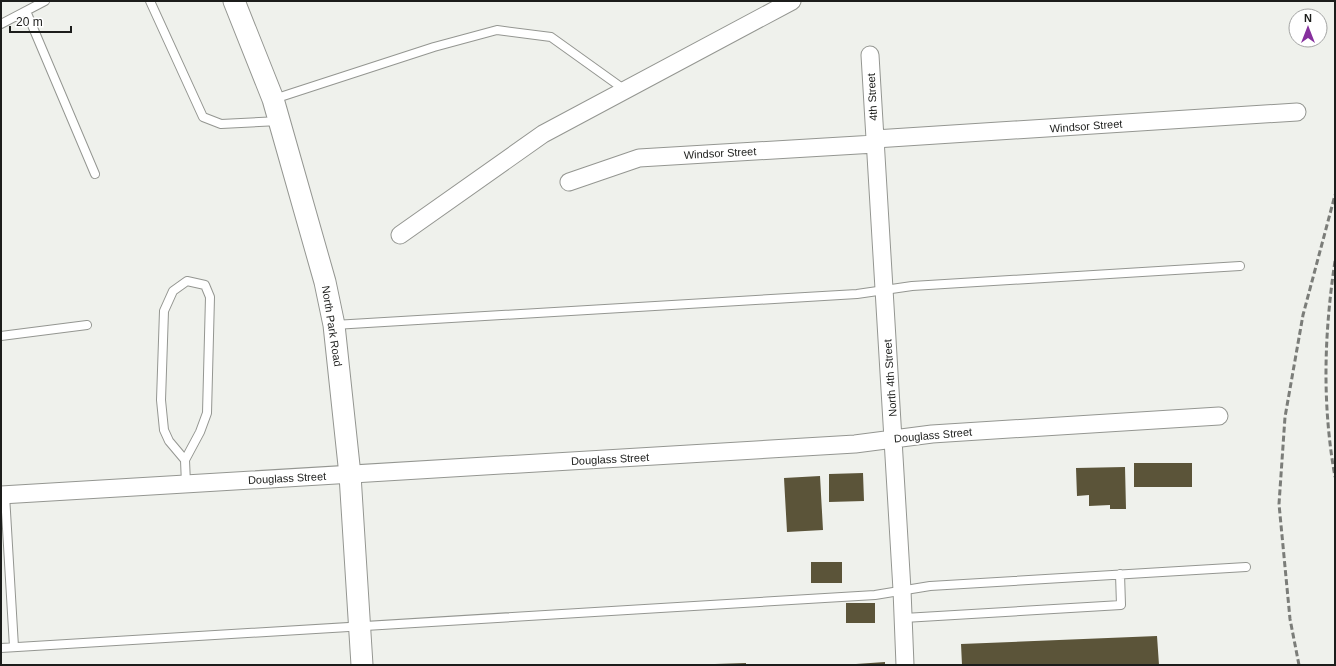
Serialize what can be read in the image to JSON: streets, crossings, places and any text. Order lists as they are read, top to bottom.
{
  "streets": {
    "street": [
      "4th Street",
      "Windsor Street",
      "North Park Road",
      "North 4th Street",
      "Douglass Street"
    ]
  },
  "crossings": [
    ["4th Street", "Windsor Street"],
    ["4th Street", "North 4th Street"],
    ["Windsor Street", "North 4th Street"],
    ["North Park Road", "Douglass Street"],
    ["North 4th Street", "Douglass Street"]
  ],
  "scale_bar": "20 m",
  "north": "top"
}
